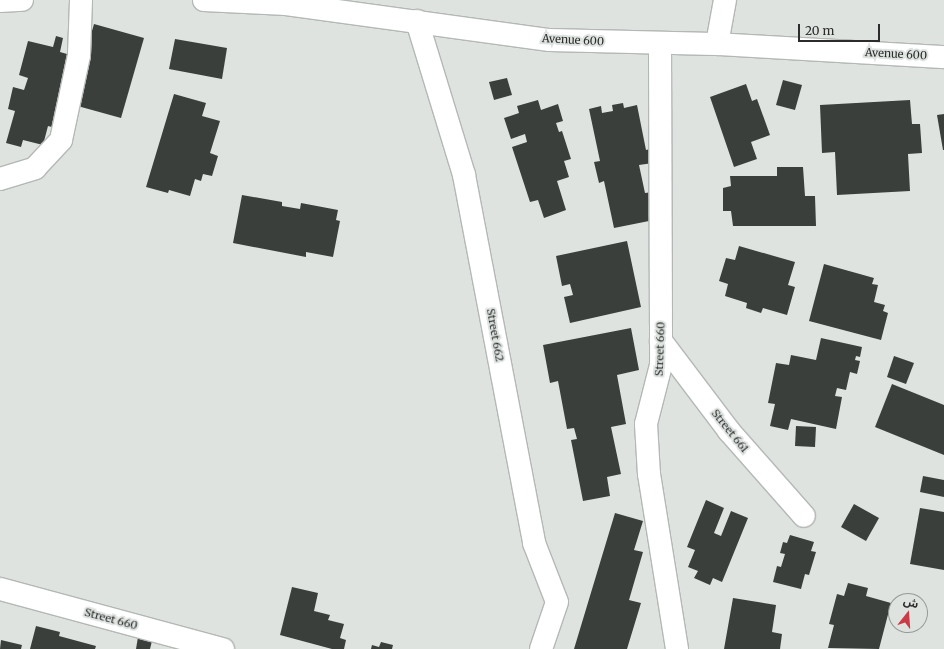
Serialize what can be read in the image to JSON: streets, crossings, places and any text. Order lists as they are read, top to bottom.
{
  "streets": {
    "street": [
      "Avenue 600",
      "Street 662",
      "Street 660",
      "Street 661"
    ]
  },
  "crossings": [
    ["Avenue 600", "Street 662"],
    ["Avenue 600", "Street 660"],
    ["Street 660", "Street 661"]
  ],
  "scale_bar": "20 m",
  "north": "top"
}
